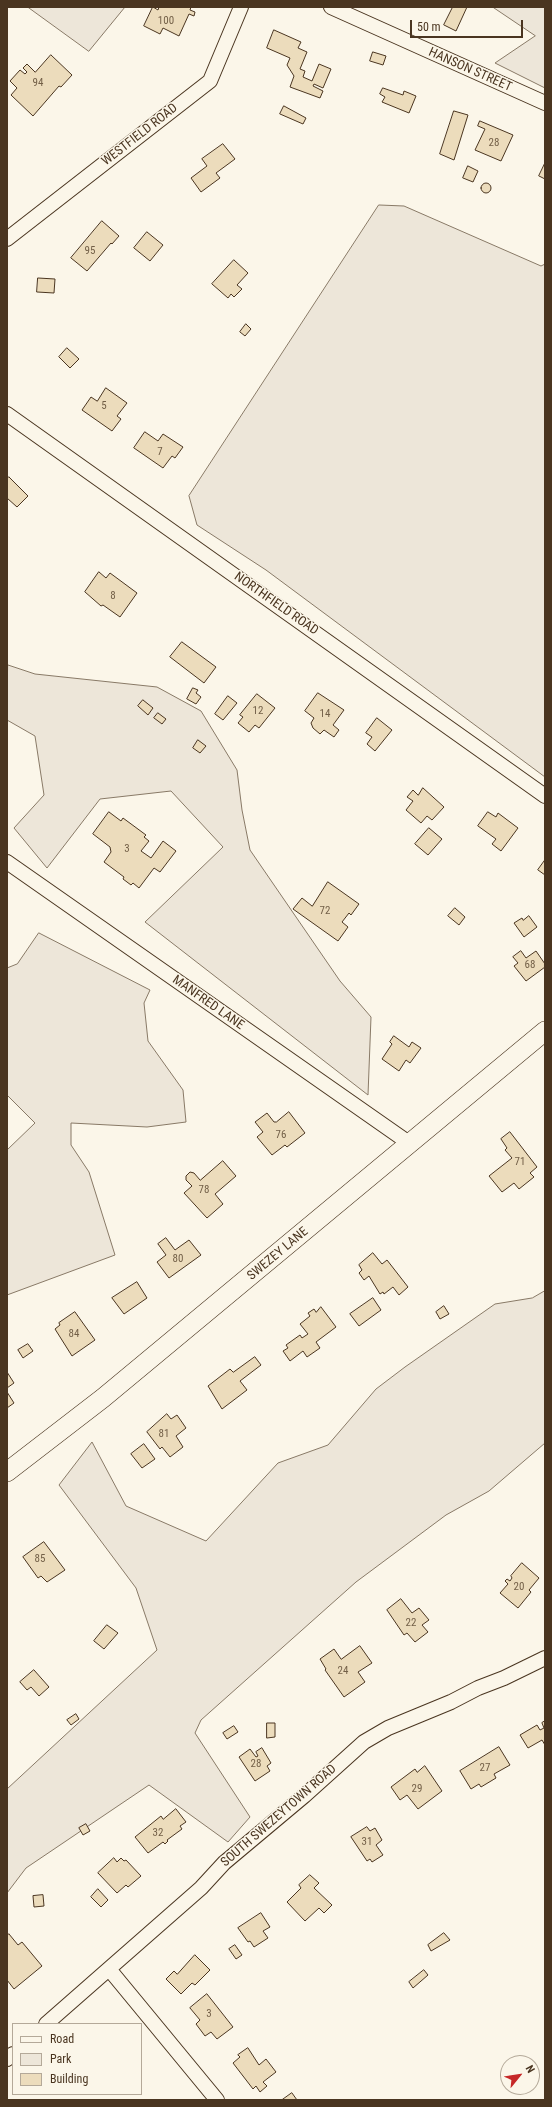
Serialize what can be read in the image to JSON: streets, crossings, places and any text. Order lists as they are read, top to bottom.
{
  "streets": {
    "street": [
      "HANSON STREET",
      "WESTFIELD ROAD",
      "NORTHFIELD ROAD",
      "MANFRED LANE",
      "SWEZEY LANE",
      "SOUTH SWEZEYTOWN ROAD"
    ]
  },
  "crossings": [
    ["MANFRED LANE", "SWEZEY LANE"]
  ],
  "house_numbers": [
    "100",
    "94",
    "28",
    "95",
    "5",
    "7",
    "8",
    "12",
    "14",
    "3",
    "72",
    "68",
    "76",
    "71",
    "78",
    "80",
    "84",
    "81",
    "85",
    "20",
    "22",
    "24",
    "28",
    "27",
    "29",
    "32",
    "31",
    "3"
  ],
  "legend": ["Road", "Park", "Building"],
  "scale_bar": "50 m",
  "north": "top right"
}
